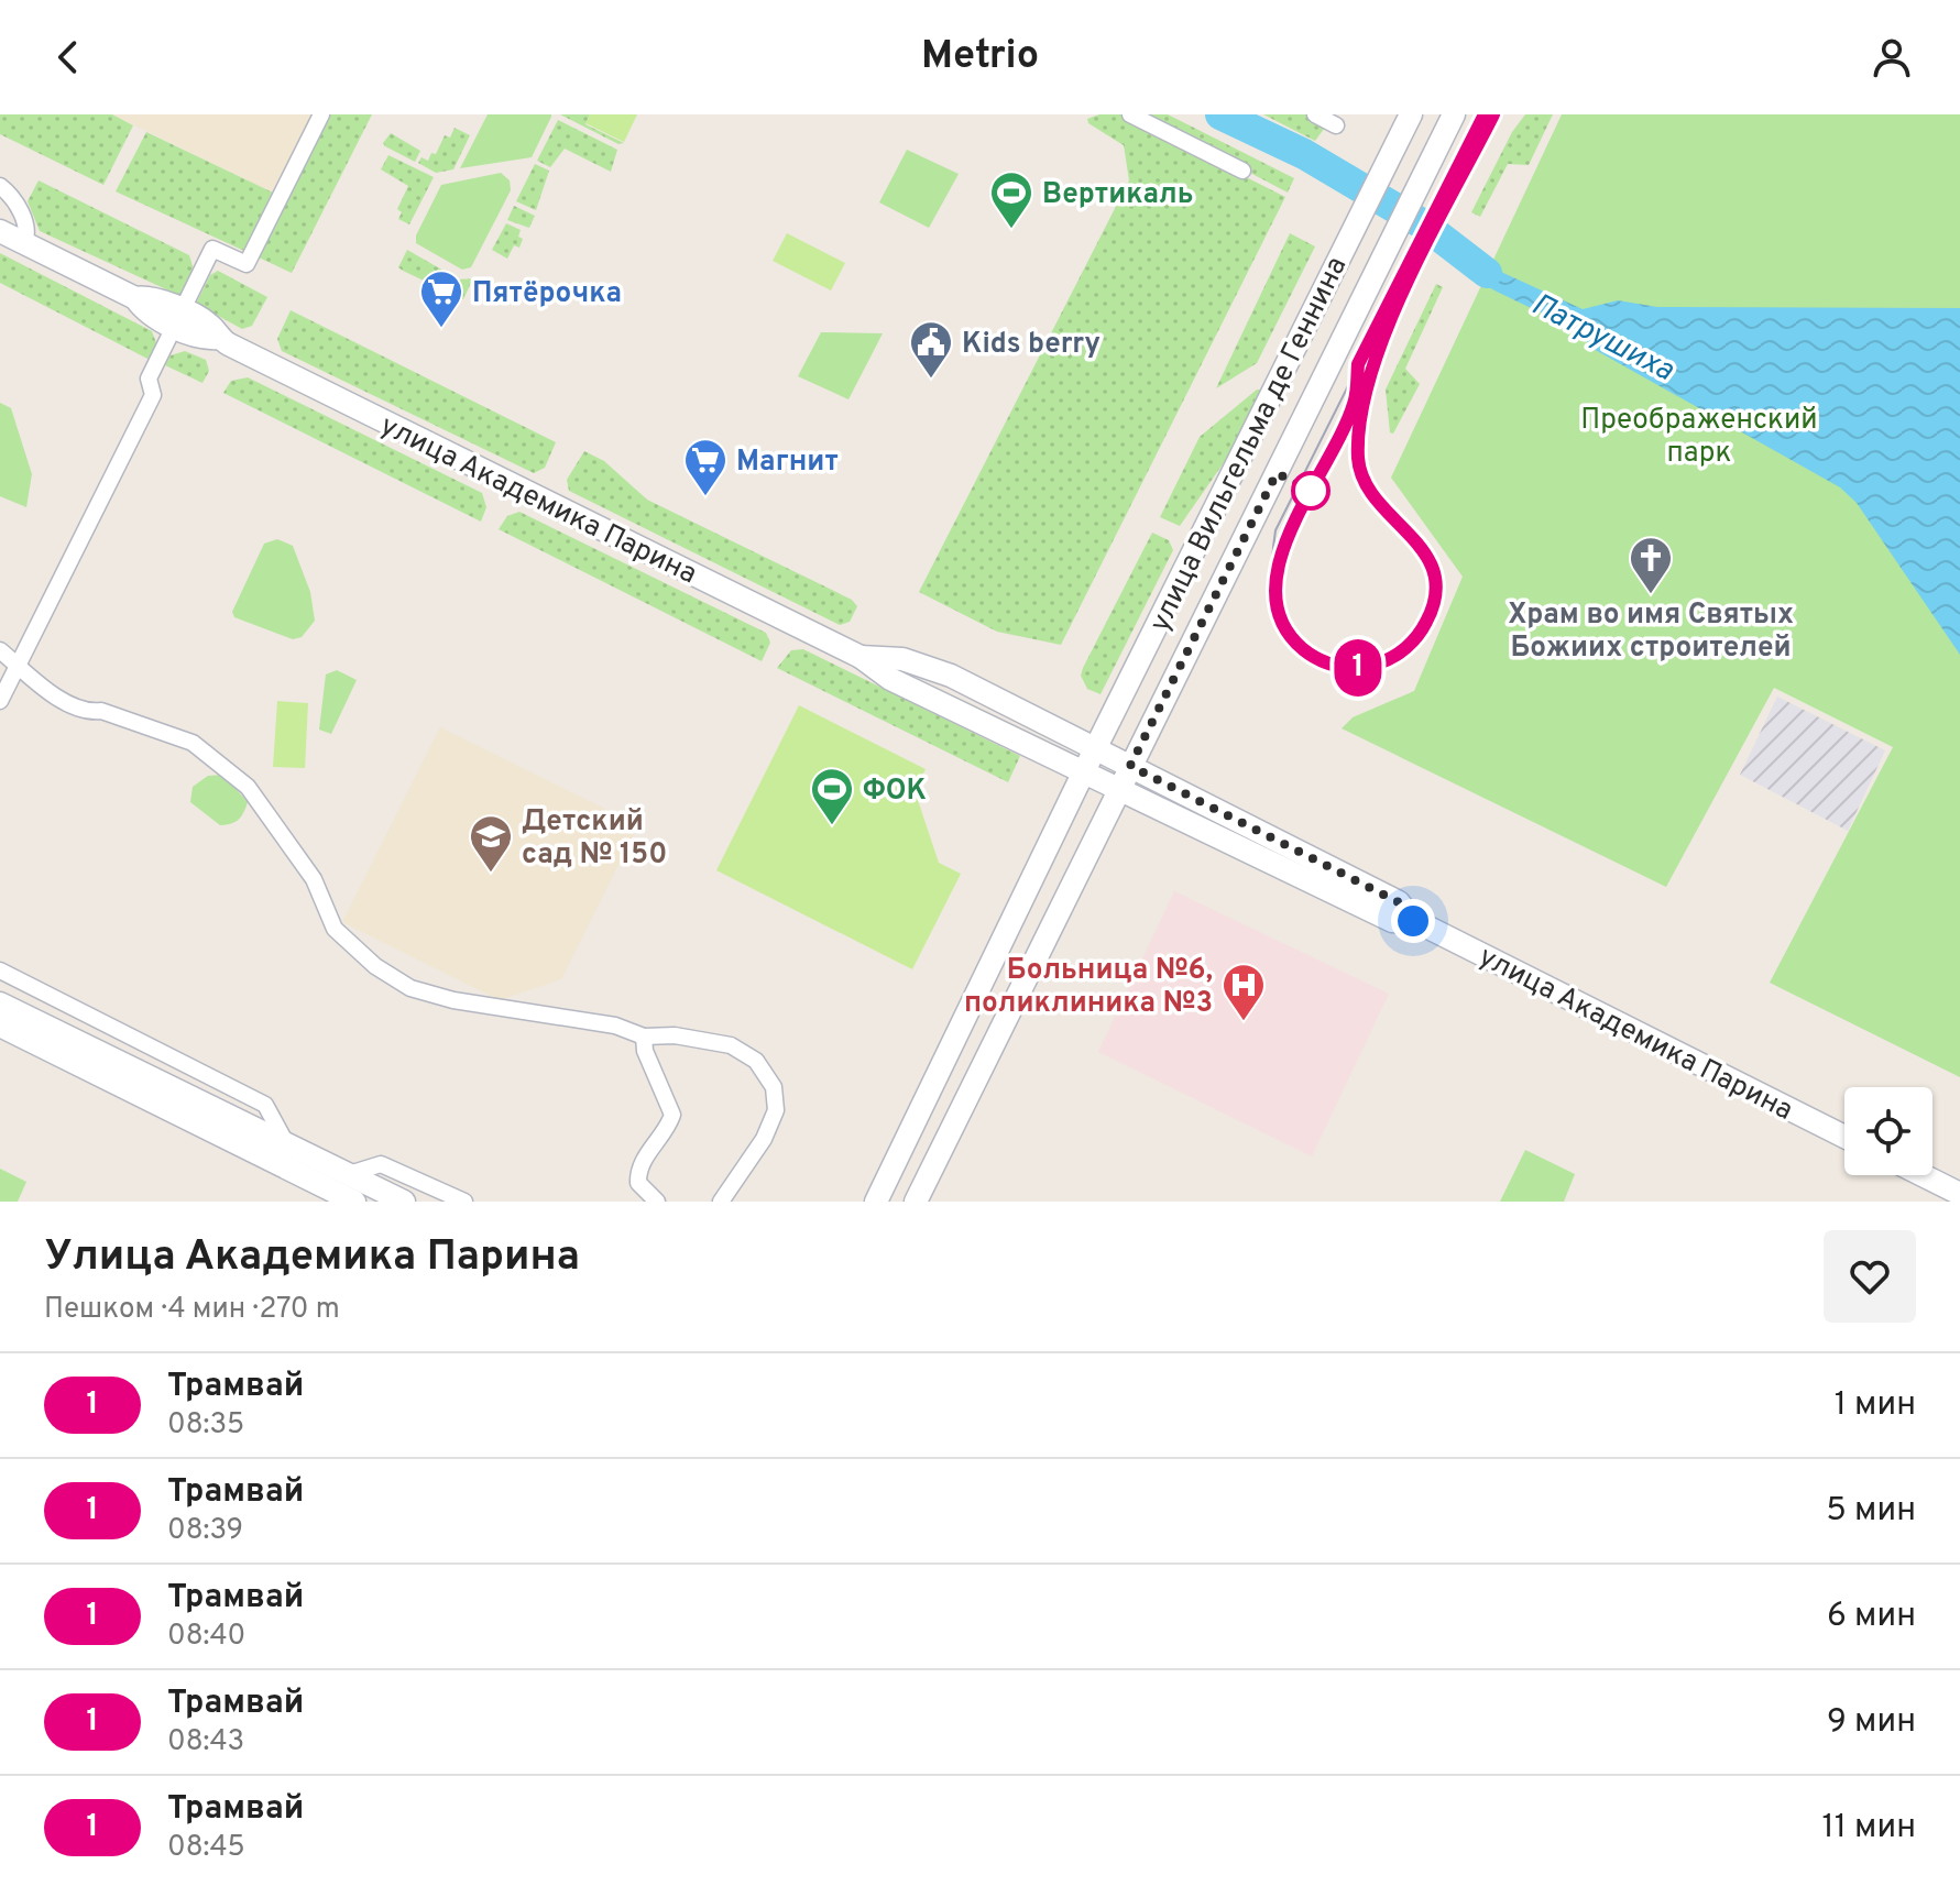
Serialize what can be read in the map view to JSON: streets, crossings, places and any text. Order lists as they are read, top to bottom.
{
  "streets": {
    "street": ["улица Вильгельма де Геннина", "улица Академика Парина"]
  },
  "crossings": [
    ["улица Вильгельма де Геннина", "улица Академика Парина"]
  ],
  "water": ["Патрушиха"],
  "parks": ["Преображенский парк"],
  "places": {
    "sports": ["Вертикаль", "ФОК"],
    "supermarket": ["Пятёрочка", "Магнит"],
    "public building": ["Kids berry"],
    "church": ["Храм во имя Святых Божиих строителей"],
    "school or university": ["Детский сад № 150"],
    "hospital": ["Больница №6, поликлиника №3"]
  },
  "lines": ["tram line 1"],
  "page": {
    "header": "Metrio",
    "on_map": "1",
    "heading": ["Улица Академика Парина", "Пешком · 4 мин · 270 m"],
    "list": [
      {
        "mark": "1",
        "name": "Трамвай",
        "note": "08:35",
        "value": "1 мин"
      },
      {
        "mark": "1",
        "name": "Трамвай",
        "note": "08:39",
        "value": "5 мин"
      },
      {
        "mark": "1",
        "name": "Трамвай",
        "note": "08:40",
        "value": "6 мин"
      },
      {
        "mark": "1",
        "name": "Трамвай",
        "note": "08:43",
        "value": "9 мин"
      },
      {
        "mark": "1",
        "name": "Трамвай",
        "note": "08:45",
        "value": "11 мин"
      }
    ]
  }
}
